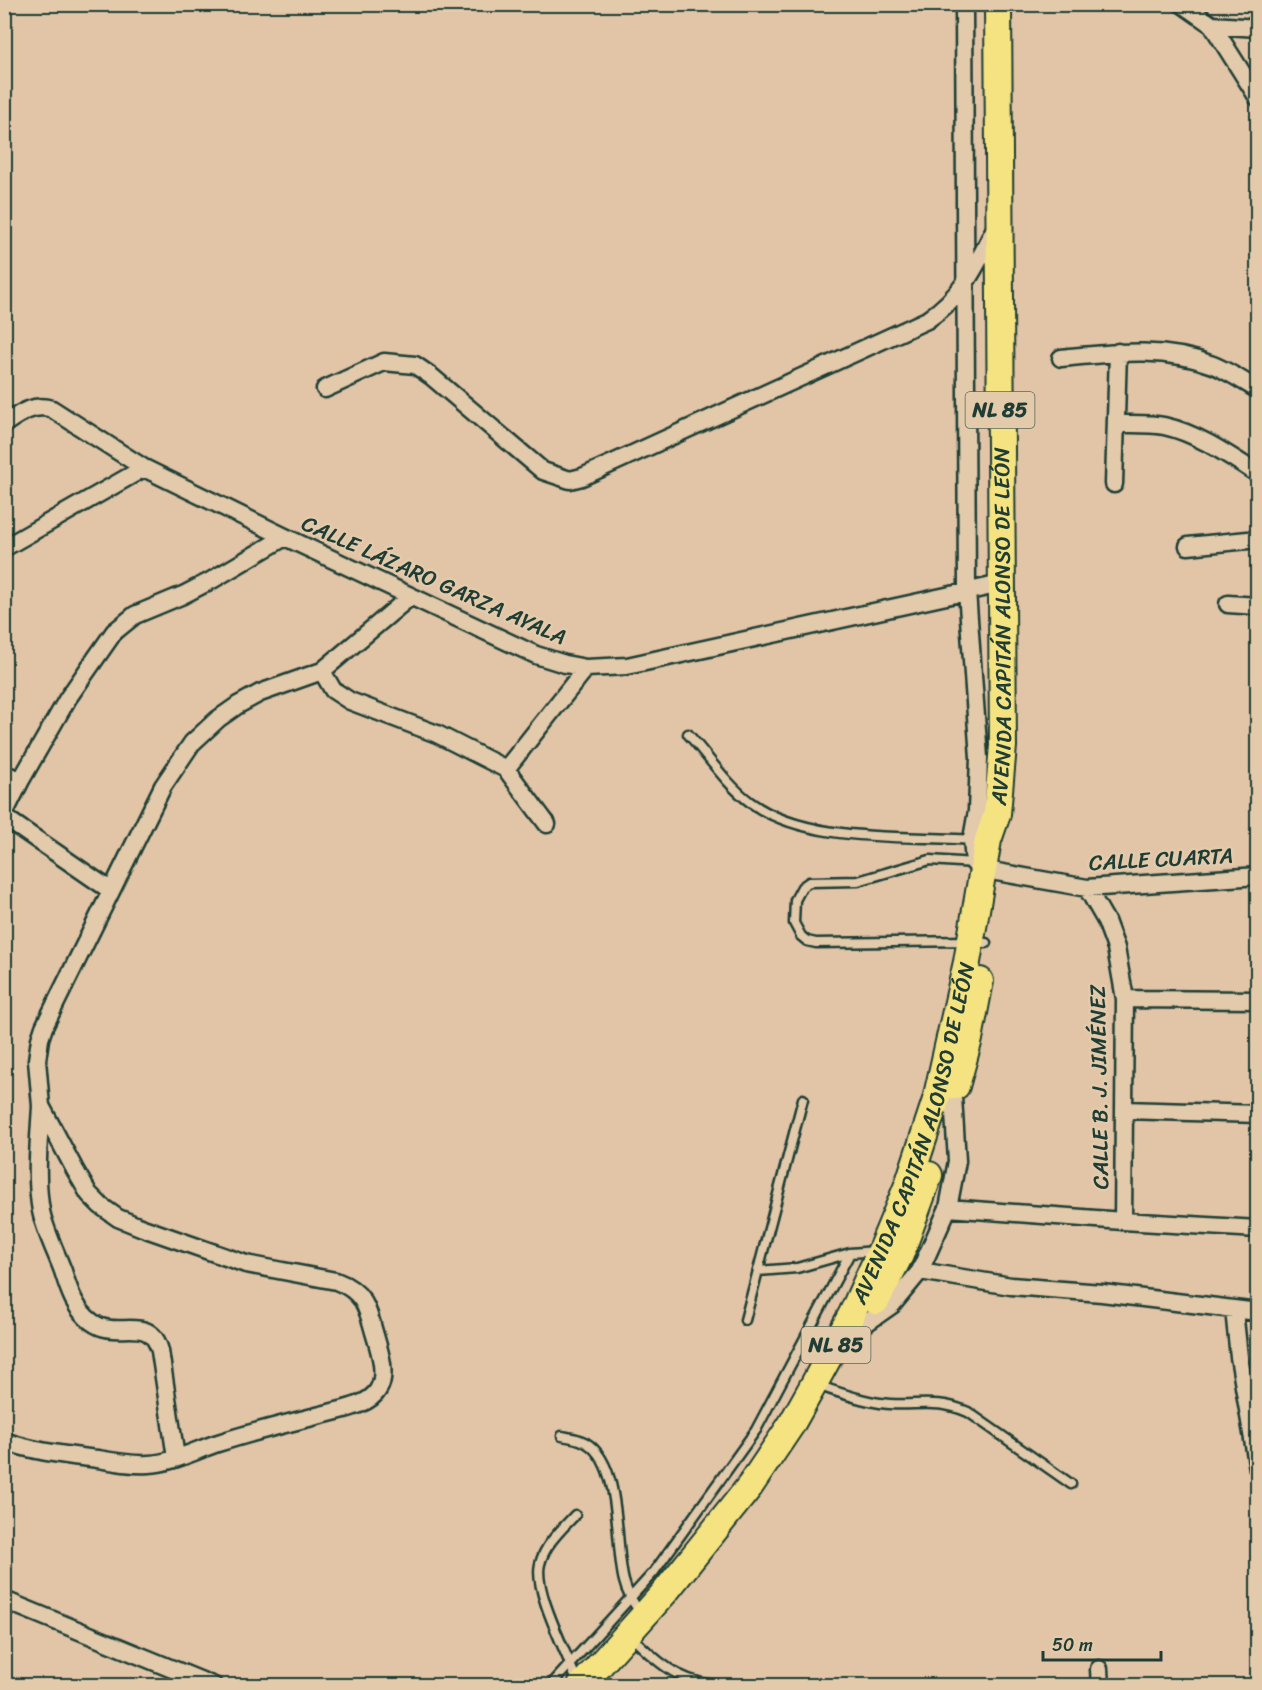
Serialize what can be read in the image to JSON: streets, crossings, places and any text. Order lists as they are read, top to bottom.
{
  "streets": {
    "main road": ["NL 85", "AVENIDA CAPITÁN ALONSO DE LEÓN"],
    "street": ["CALLE LÁZARO GARZA AYALA", "CALLE CUARTA", "CALLE B. J. JIMÉNEZ"]
  },
  "crossings": [
    ["CALLE LÁZARO GARZA AYALA", "AVENIDA CAPITÁN ALONSO DE LEÓN"],
    ["AVENIDA CAPITÁN ALONSO DE LEÓN", "CALLE CUARTA"],
    ["CALLE CUARTA", "CALLE B. J. JIMÉNEZ"]
  ],
  "scale_bar": "50 m"
}
